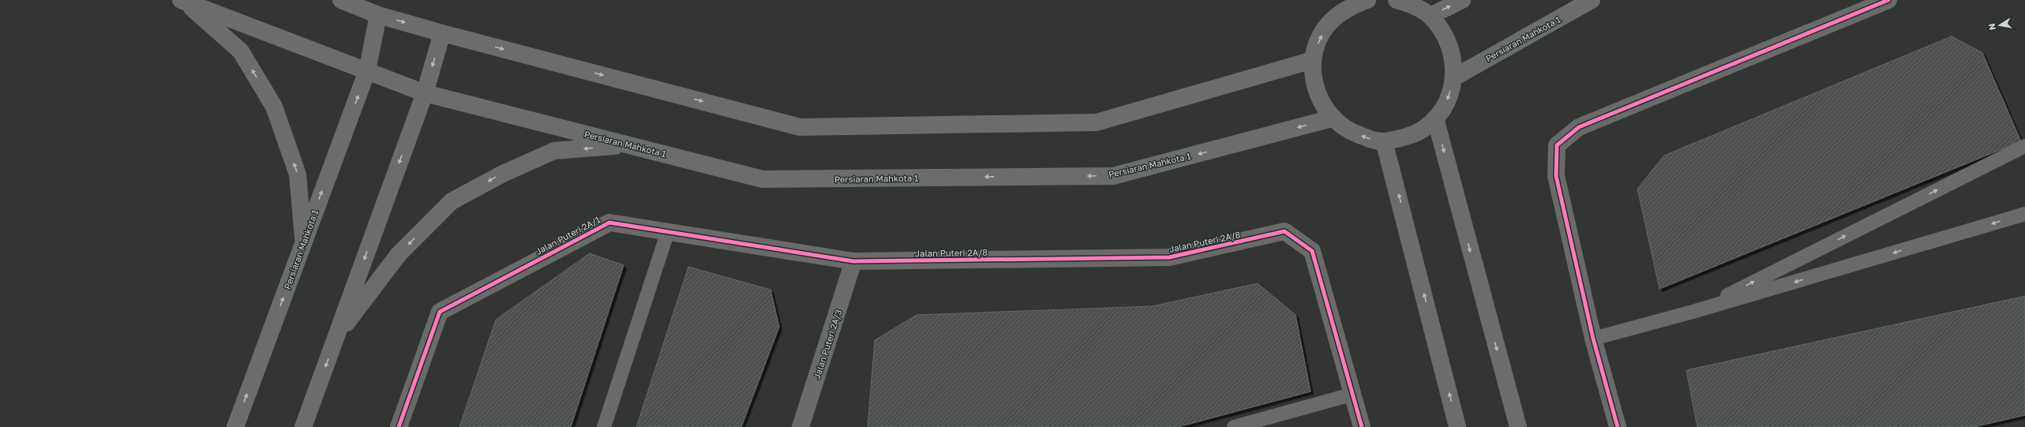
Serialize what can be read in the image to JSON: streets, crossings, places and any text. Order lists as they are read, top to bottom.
{
  "streets": {
    "main road": ["Persiaran Mahkota 1"],
    "street": ["Jalan Puteri 2A/1", "Jalan Puteri 2A/8", "Jalan Puteri 2A/3"]
  },
  "crossings": [
    ["Jalan Puteri 2A/1", "Jalan Puteri 2A/8"],
    ["Jalan Puteri 2A/1", "Jalan Puteri 2A/3"],
    ["Jalan Puteri 2A/8", "Jalan Puteri 2A/3"]
  ],
  "north": "left"
}
